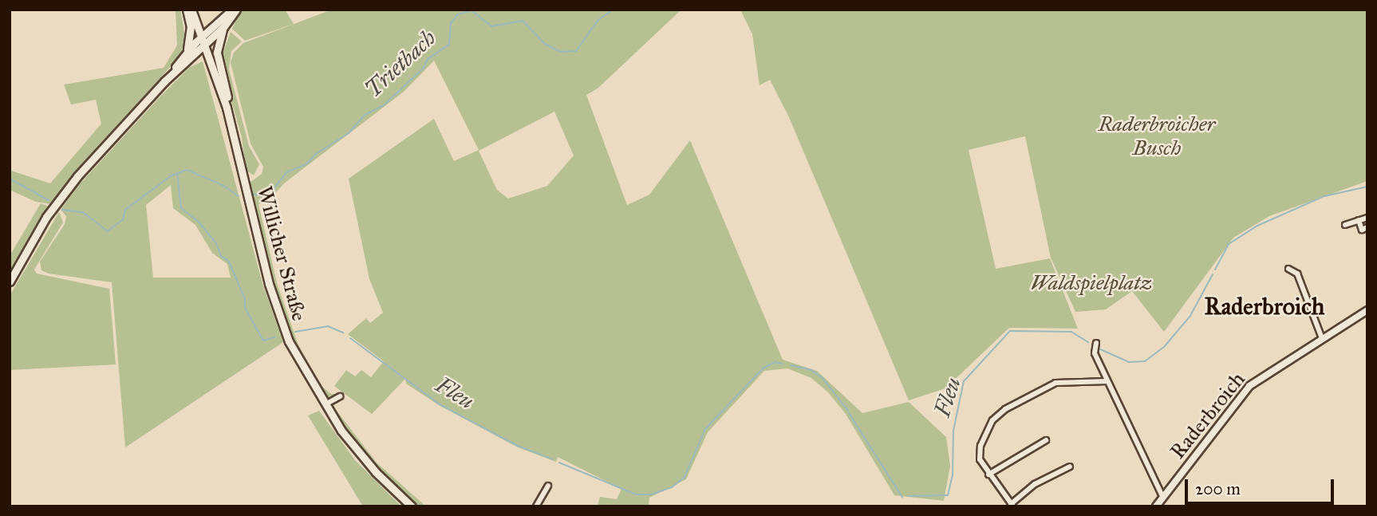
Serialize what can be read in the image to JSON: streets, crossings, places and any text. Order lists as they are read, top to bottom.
{
  "streets": {
    "main road": ["Willicher Straße"],
    "street": ["Raderbroich"]
  },
  "districts": ["Raderbroich"],
  "water": ["Trietbach", "Fleu"],
  "parks": ["Raderbroicher Busch", "Waldspielplatz"],
  "scale_bar": "200 m"
}
